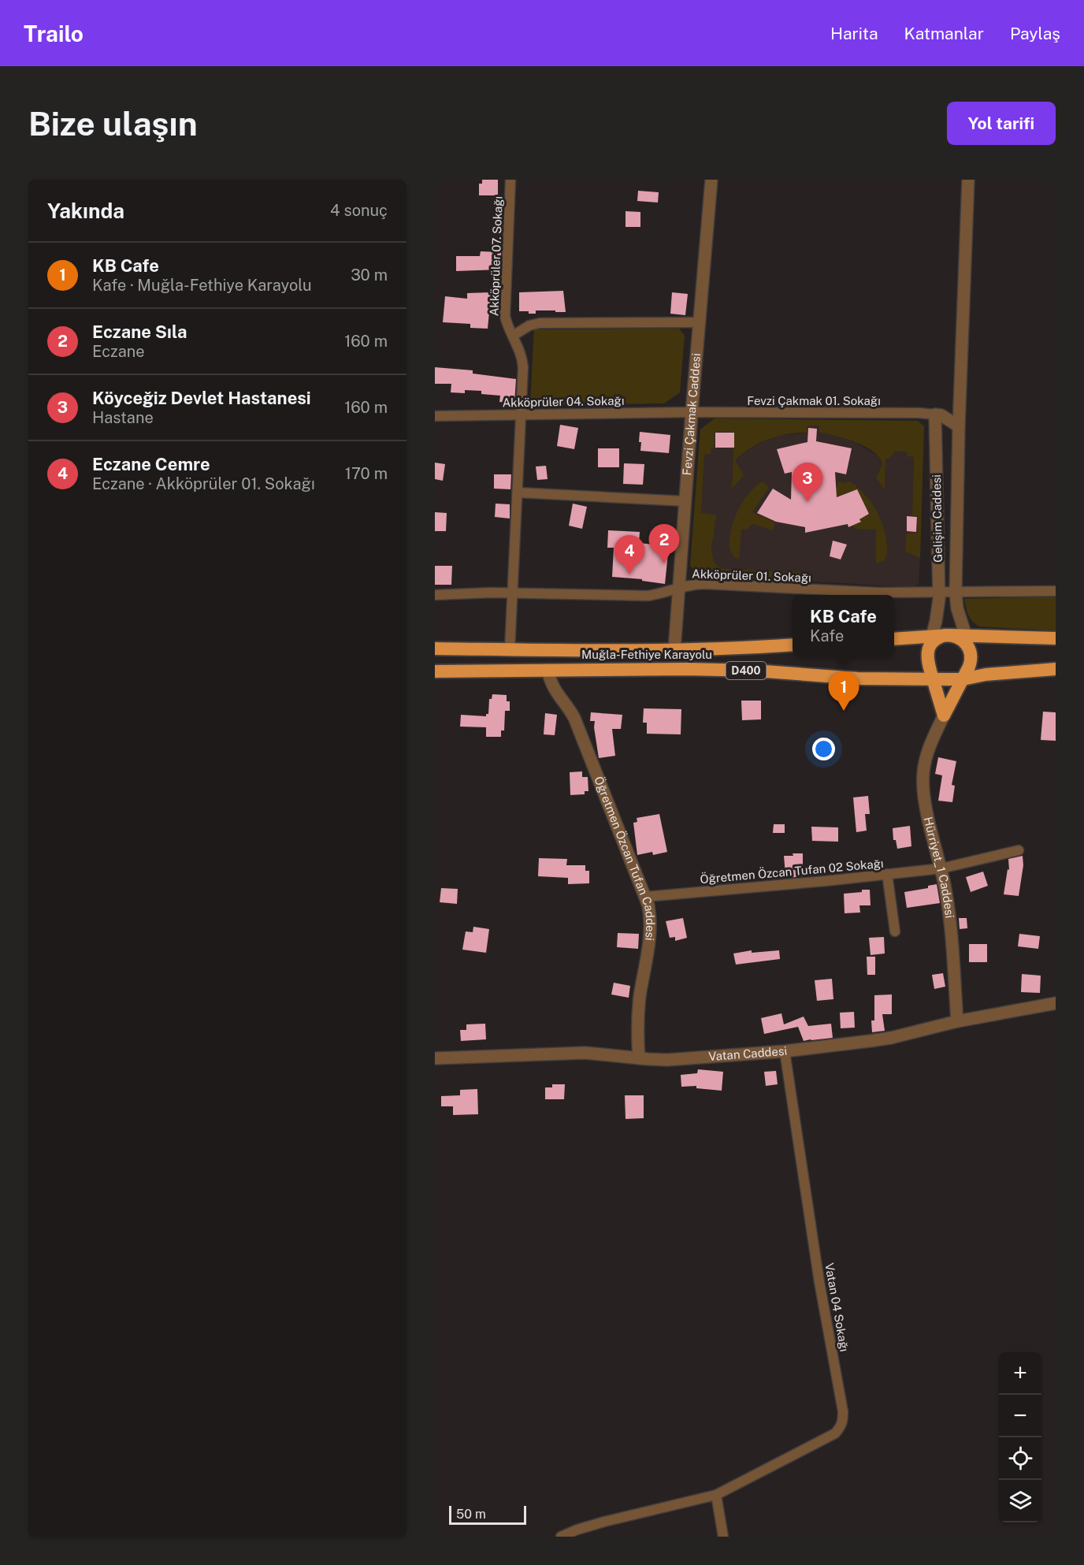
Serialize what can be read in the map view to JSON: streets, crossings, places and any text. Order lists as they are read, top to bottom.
{
  "streets": {
    "highway": ["Muğla-Fethiye Karayolu", "D400"],
    "street": [
      "Akköprüler 07. Sokağı",
      "Fevzi Çakmak 01. Sokağı",
      "Akköprüler 04. Sokağı",
      "Fevzi Çakmak Caddesi",
      "Gelişim Caddesi",
      "Akköprüler 01. Sokağı",
      "Öğretmen Özcan Tufan Caddesi",
      "Hürriyet_1 Caddesi",
      "Öğretmen Özcan Tufan 02 Sokağı",
      "Vatan Caddesi",
      "Vatan 04 Sokağı"
    ]
  },
  "crossings": [
    ["Akköprüler 07. Sokağı", "Akköprüler 04. Sokağı"],
    ["Akköprüler 07. Sokağı", "Akköprüler 01. Sokağı"],
    ["Akköprüler 07. Sokağı", "Muğla-Fethiye Karayolu"],
    ["Fevzi Çakmak 01. Sokağı", "Akköprüler 04. Sokağı"],
    ["Fevzi Çakmak 01. Sokağı", "Fevzi Çakmak Caddesi"],
    ["Fevzi Çakmak 01. Sokağı", "Gelişim Caddesi"],
    ["Akköprüler 04. Sokağı", "Fevzi Çakmak Caddesi"],
    ["Fevzi Çakmak Caddesi", "Akköprüler 01. Sokağı"],
    ["Fevzi Çakmak Caddesi", "Muğla-Fethiye Karayolu"],
    ["Gelişim Caddesi", "Akköprüler 01. Sokağı"],
    ["Gelişim Caddesi", "Muğla-Fethiye Karayolu"],
    ["Muğla-Fethiye Karayolu", "Öğretmen Özcan Tufan Caddesi"],
    ["Öğretmen Özcan Tufan Caddesi", "Öğretmen Özcan Tufan 02 Sokağı"],
    ["Öğretmen Özcan Tufan Caddesi", "Vatan Caddesi"],
    ["Hürriyet_1 Caddesi", "Öğretmen Özcan Tufan 02 Sokağı"],
    ["Hürriyet_1 Caddesi", "Vatan Caddesi"],
    ["Vatan Caddesi", "Vatan 04 Sokağı"]
  ],
  "scale_bar": "50 m",
  "page": {
    "header": "Trailo",
    "nav": ["Harita", "Katmanlar", "Paylaş"],
    "buttons": "Yol tarifi",
    "title": "Bize ulaşın",
    "heading": ["Yakında", "4 sonuç"],
    "list": [
      {
        "mark": "1",
        "name": "KB Cafe",
        "note": "Kafe · Muğla-Fethiye Karayolu",
        "value": "30 m"
      },
      {
        "mark": "2",
        "name": "Eczane Sıla",
        "note": "Eczane",
        "value": "160 m"
      },
      {
        "mark": "3",
        "name": "Köyceğiz Devlet Hastanesi",
        "note": "Hastane",
        "value": "160 m"
      },
      {
        "mark": "4",
        "name": "Eczane Cemre",
        "note": "Eczane · Akköprüler 01. Sokağı",
        "value": "170 m"
      }
    ],
    "pins": [
      "3",
      "2",
      "4",
      "1"
    ],
    "popup": ["KB Cafe", "Kafe"],
    "map_buttons": ["+", "−"],
    "scale": "50 m"
  }
}
